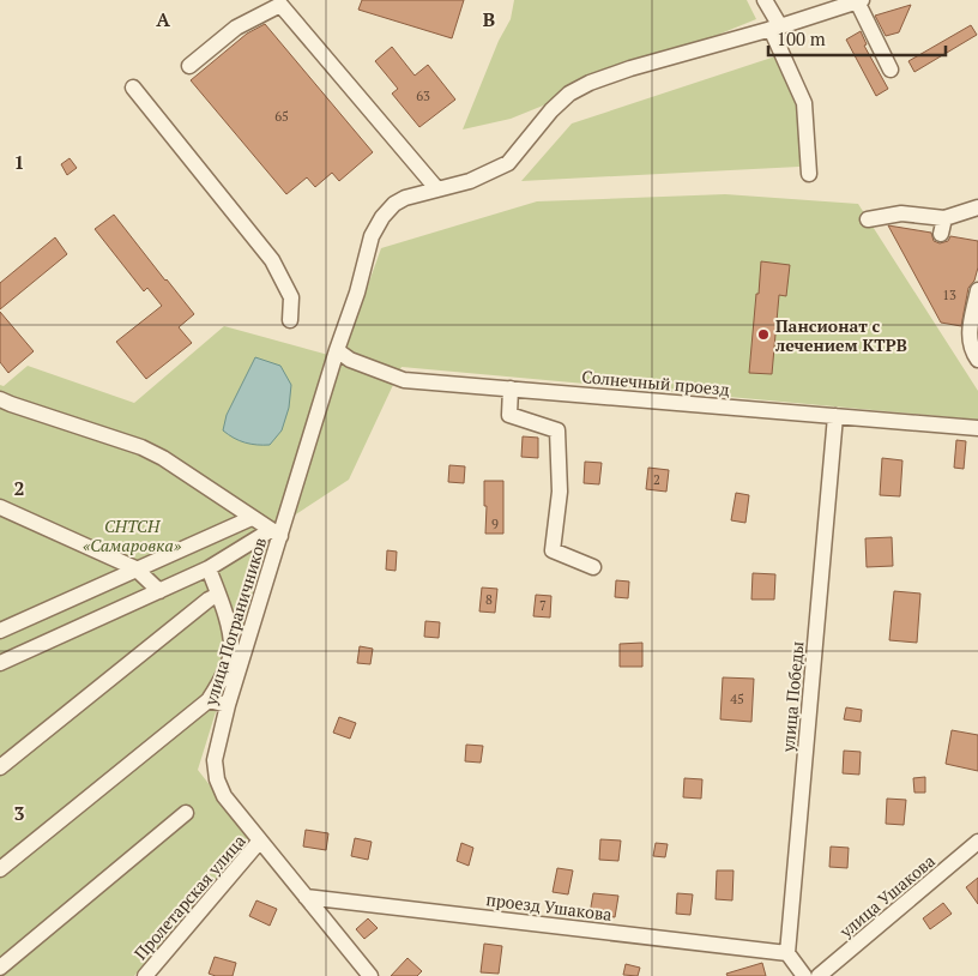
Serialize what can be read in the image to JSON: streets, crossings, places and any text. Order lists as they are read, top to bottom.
{
  "streets": {
    "street": [
      "Солнечный проезд",
      "улица Пограничников",
      "улица Победы",
      "улица Ушакова",
      "Пролетарская улица",
      "проезд Ушакова"
    ]
  },
  "crossings": [
    ["Солнечный проезд", "улица Пограничников"],
    ["Солнечный проезд", "улица Победы"],
    ["улица Пограничников", "Пролетарская улица"],
    ["улица Пограничников", "проезд Ушакова"],
    ["улица Победы", "проезд Ушакова"]
  ],
  "parks": ["СНТСН «Самаровка»"],
  "places": ["Пансионат с лечением КТРВ"],
  "house_numbers": [
    "63",
    "65",
    "13",
    "2",
    "9",
    "8",
    "7",
    "45"
  ],
  "scale_bar": "100 m",
  "grid": {
    "columns": ["A", "B"],
    "rows": ["1", "2", "3"]
  }
}
